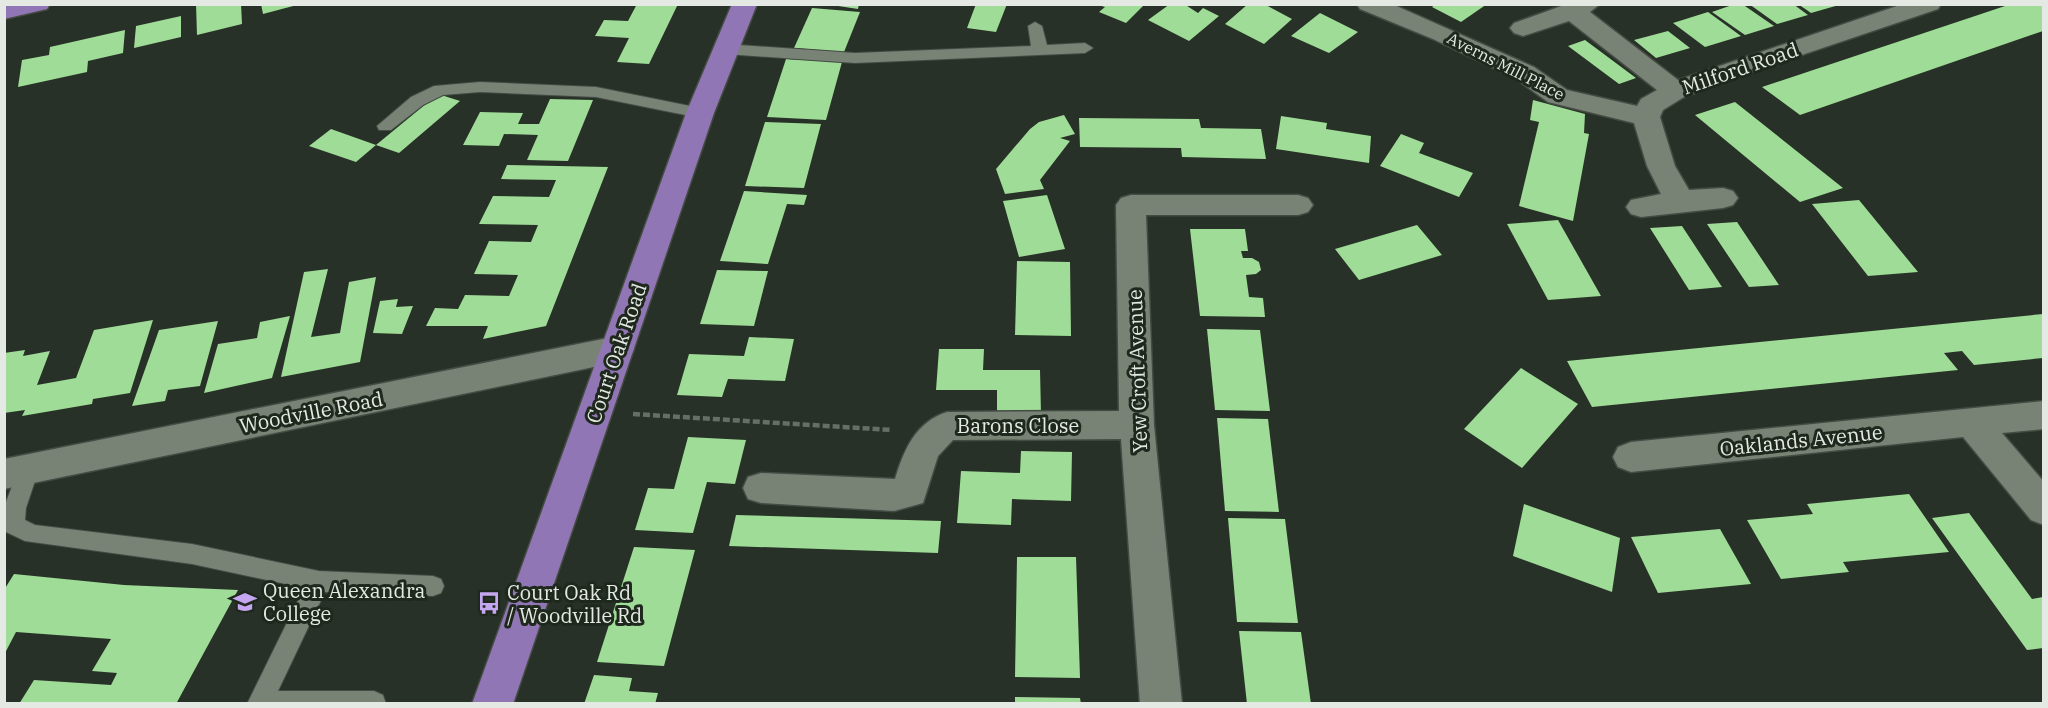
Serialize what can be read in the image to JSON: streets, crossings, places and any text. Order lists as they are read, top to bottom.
{
  "streets": {
    "main road": ["Court Oak Road"],
    "street": [
      "Averns Mill Place",
      "Milford Road",
      "Yew Croft Avenue",
      "Woodville Road",
      "Barons Close",
      "Oaklands Avenue"
    ]
  },
  "crossings": [
    ["Averns Mill Place", "Milford Road"],
    ["Court Oak Road", "Woodville Road"],
    ["Yew Croft Avenue", "Barons Close"]
  ],
  "places": {
    "school or university": ["Queen Alexandra College"],
    "bus stop": ["Court Oak Rd / Woodville Rd"]
  }
}
